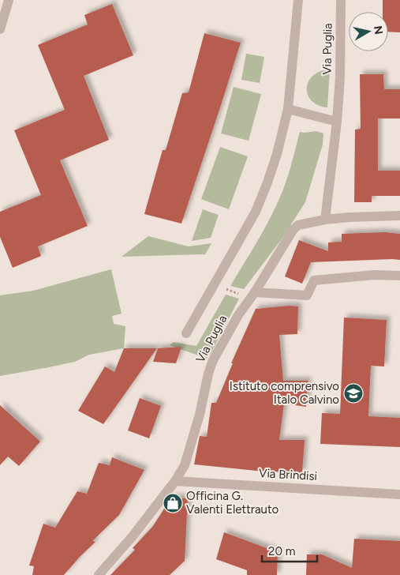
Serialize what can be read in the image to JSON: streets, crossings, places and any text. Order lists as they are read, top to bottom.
{
  "streets": {
    "street": ["Via Puglia", "Via Brindisi"]
  },
  "crossings": [
    ["Via Puglia", "Via Brindisi"]
  ],
  "places": {
    "school or university": ["Istituto comprensivo Italo Calvino"],
    "shop": ["Officina G. Valenti Elettrauto"]
  },
  "scale_bar": "20 m",
  "north": "right"
}
